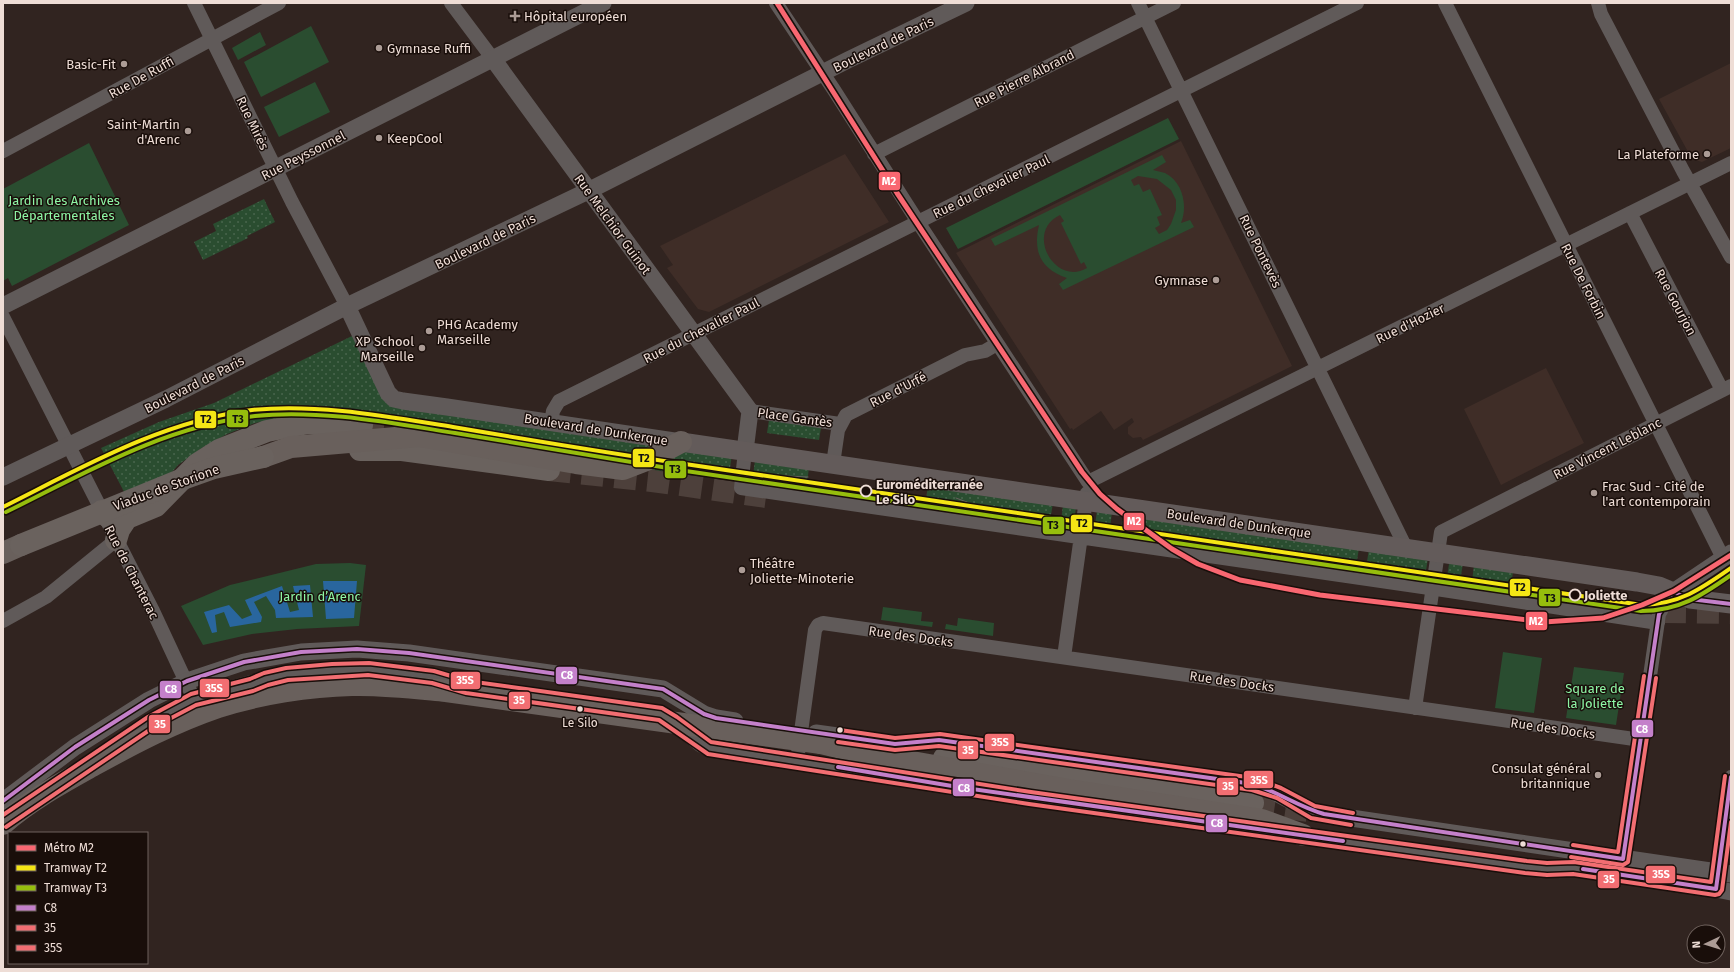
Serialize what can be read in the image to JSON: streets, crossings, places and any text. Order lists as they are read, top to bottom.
{
  "streets": {
    "highway": ["Viaduc de Storione"],
    "main road": ["Boulevard de Dunkerque"],
    "street": [
      "Boulevard de Paris",
      "Rue De Ruffi",
      "Rue Pierre Albrand",
      "Rue Mirès",
      "Rue Peyssonnel",
      "Rue du Chevalier Paul",
      "Rue Melchior Guinot",
      "Rue Pontevès",
      "Rue De Forbin",
      "Rue Gourjon",
      "Rue d'Hozier",
      "Rue d'Urfé",
      "Place Gantès",
      "Rue Vincent Leblanc",
      "Rue de Chanterac",
      "Rue des Docks"
    ]
  },
  "crossings": [
    ["Boulevard de Paris", "Rue Mirès"],
    ["Boulevard de Paris", "Rue Melchior Guinot"],
    ["Boulevard de Paris", "Boulevard de Dunkerque"],
    ["Boulevard de Paris", "Rue de Chanterac"],
    ["Rue De Ruffi", "Rue Mirès"],
    ["Rue Pierre Albrand", "Rue Pontevès"],
    ["Rue Mirès", "Rue Peyssonnel"],
    ["Rue Mirès", "Boulevard de Dunkerque"],
    ["Rue Peyssonnel", "Rue Melchior Guinot"],
    ["Rue du Chevalier Paul", "Rue Melchior Guinot"],
    ["Rue du Chevalier Paul", "Rue Pontevès"],
    ["Rue du Chevalier Paul", "Boulevard de Dunkerque"],
    ["Rue Melchior Guinot", "Place Gantès"],
    ["Rue Pontevès", "Rue d'Hozier"],
    ["Rue Pontevès", "Boulevard de Dunkerque"],
    ["Rue De Forbin", "Rue d'Hozier"],
    ["Rue De Forbin", "Rue Vincent Leblanc"],
    ["Rue Gourjon", "Rue d'Hozier"],
    ["Rue Gourjon", "Rue Vincent Leblanc"],
    ["Rue d'Hozier", "Boulevard de Dunkerque"],
    ["Rue d'Urfé", "Place Gantès"],
    ["Boulevard de Dunkerque", "Rue Vincent Leblanc"]
  ],
  "parks": ["Jardin des Archives Départementales", "Jardin d’Arenc", "Square de la Joliette"],
  "places": {
    "health": ["Hôpital européen"],
    "other": [
      "Gymnase Ruffi",
      "Basic-Fit",
      "Saint-Martin d'Arenc",
      "KeepCool",
      "La Plateforme",
      "Gymnase",
      "PHG Academy Marseille",
      "XP School Marseille",
      "Euroméditerranée Le Silo",
      "Frac Sud - Cité de l'art contemporain",
      "Théâtre Joliette-Minoterie",
      "Joliette",
      "Le Silo",
      "Consulat général britannique"
    ]
  },
  "lines": [
    "metro line M2",
    "tram line T2",
    "tram line T3",
    "transit line C8",
    "transit line 35S",
    "transit line 35"
  ],
  "legend": [
    "Métro M2",
    "Tramway T2",
    "Tramway T3",
    "C8",
    "35",
    "35S"
  ],
  "north": "left"
}
